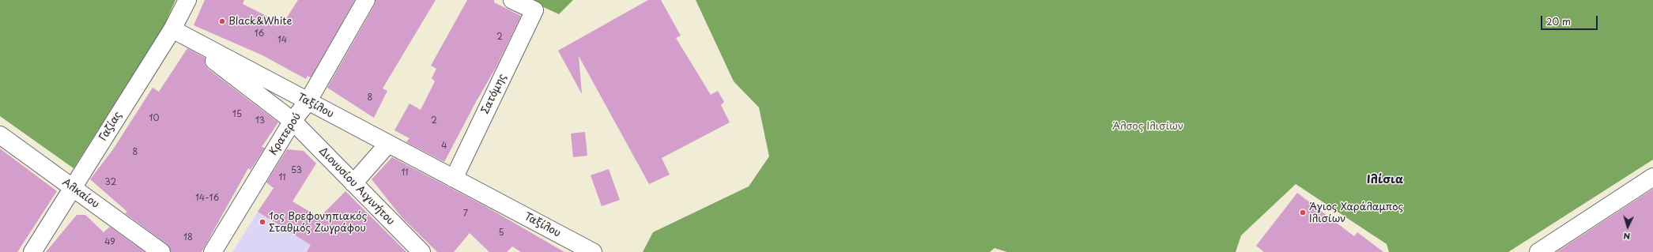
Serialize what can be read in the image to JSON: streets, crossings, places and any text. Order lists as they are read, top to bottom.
{
  "streets": {
    "street": [
      "Σατόμης",
      "Ταξίλου",
      "Γαζίας",
      "Κρατερού",
      "Διονυσίου Αιγινήτου",
      "Αλκαίου"
    ]
  },
  "crossings": [
    ["Σατόμης", "Ταξίλου"],
    ["Ταξίλου", "Γαζίας"],
    ["Ταξίλου", "Κρατερού"],
    ["Γαζίας", "Αλκαίου"],
    ["Κρατερού", "Διονυσίου Αιγινήτου"]
  ],
  "districts": ["Iλίσια"],
  "parks": ["Άλσος Ιλισίων"],
  "places": ["Black&White", "Άγιος Χαράλαμπος Ιλισίων", "1ος Βρεφονηπιακός Σταθμός Ζωγράφου"],
  "house_numbers": [
    "16",
    "2",
    "14",
    "8",
    "15",
    "10",
    "13",
    "2",
    "4",
    "8",
    "53",
    "11",
    "11",
    "32",
    "14-16",
    "7",
    "5",
    "18",
    "49"
  ],
  "scale_bar": "20 m",
  "north": "bottom"
}
